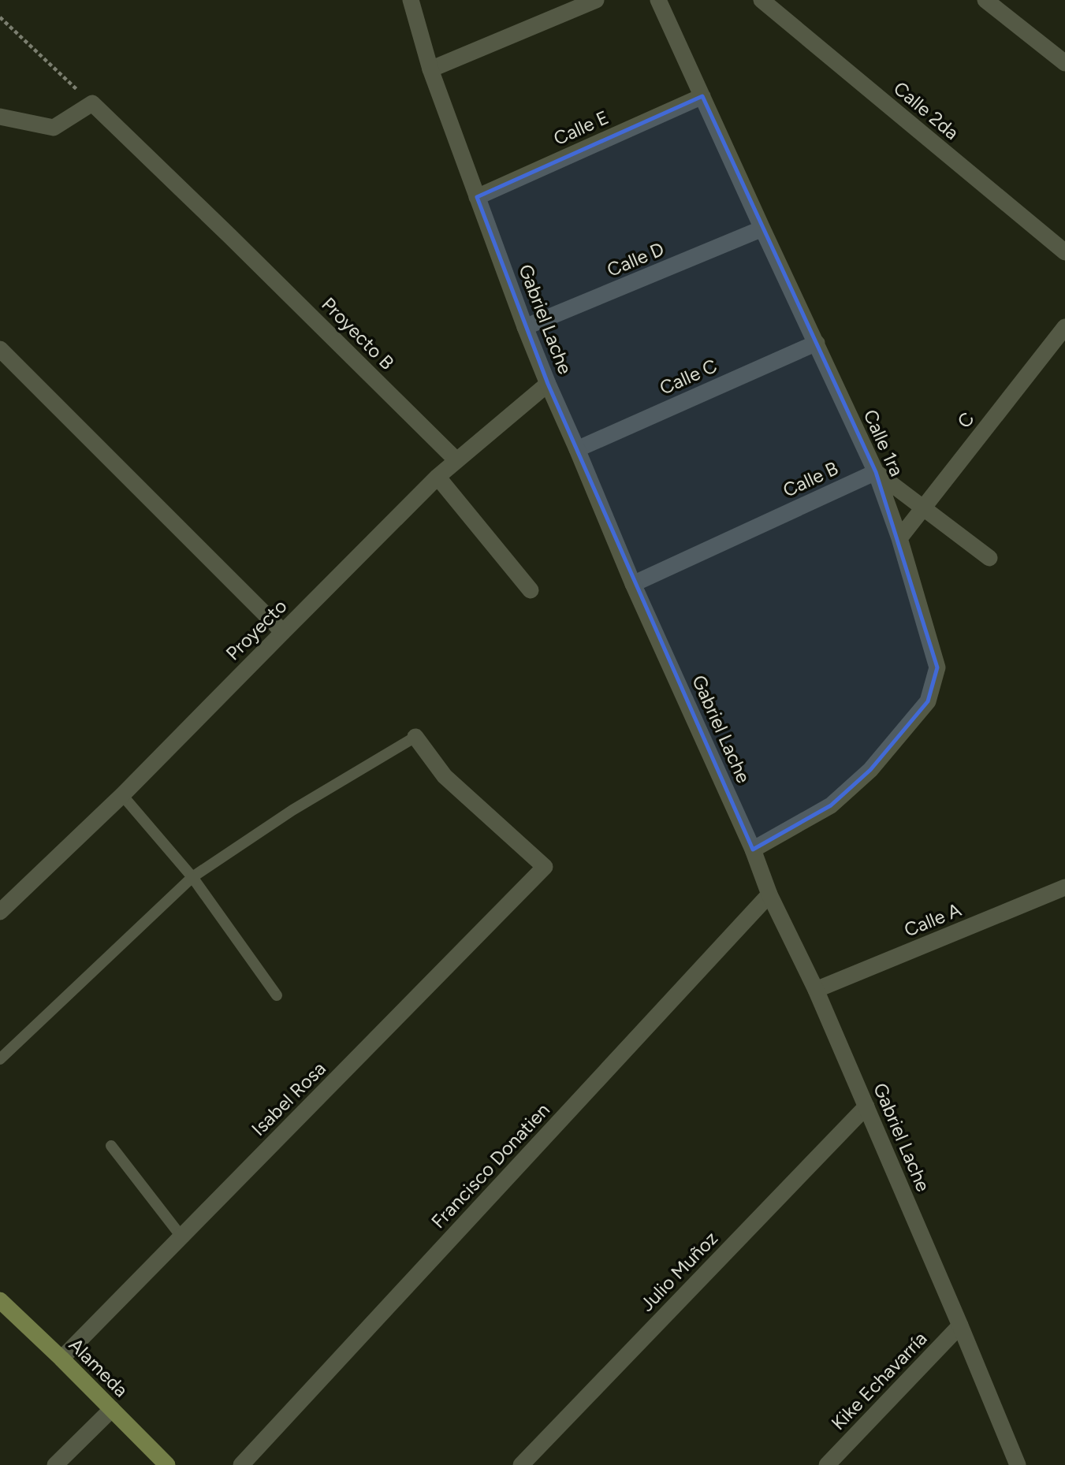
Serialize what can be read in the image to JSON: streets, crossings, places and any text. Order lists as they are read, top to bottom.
{
  "streets": {
    "main road": ["Alameda"],
    "street": [
      "Calle 2da",
      "Calle E",
      "Calle D",
      "Gabriel Lache",
      "Proyecto B",
      "Calle C",
      "C",
      "Calle 1ra",
      "Calle B",
      "Proyecto",
      "Calle A",
      "Isabel Rosa",
      "Francisco Donatien",
      "Julio Muñoz",
      "Kike Echavarría"
    ]
  },
  "crossings": [
    ["Calle E", "Gabriel Lache"],
    ["Calle E", "Calle 1ra"],
    ["Calle D", "Gabriel Lache"],
    ["Calle D", "Calle 1ra"],
    ["Gabriel Lache", "Calle C"],
    ["Gabriel Lache", "Calle 1ra"],
    ["Gabriel Lache", "Calle B"],
    ["Gabriel Lache", "Proyecto"],
    ["Gabriel Lache", "Calle A"],
    ["Gabriel Lache", "Francisco Donatien"],
    ["Gabriel Lache", "Julio Muñoz"],
    ["Gabriel Lache", "Kike Echavarría"],
    ["Proyecto B", "Proyecto"],
    ["Calle C", "Calle 1ra"],
    ["C", "Calle 1ra"],
    ["Calle 1ra", "Calle B"],
    ["Isabel Rosa", "Alameda"]
  ]
}
